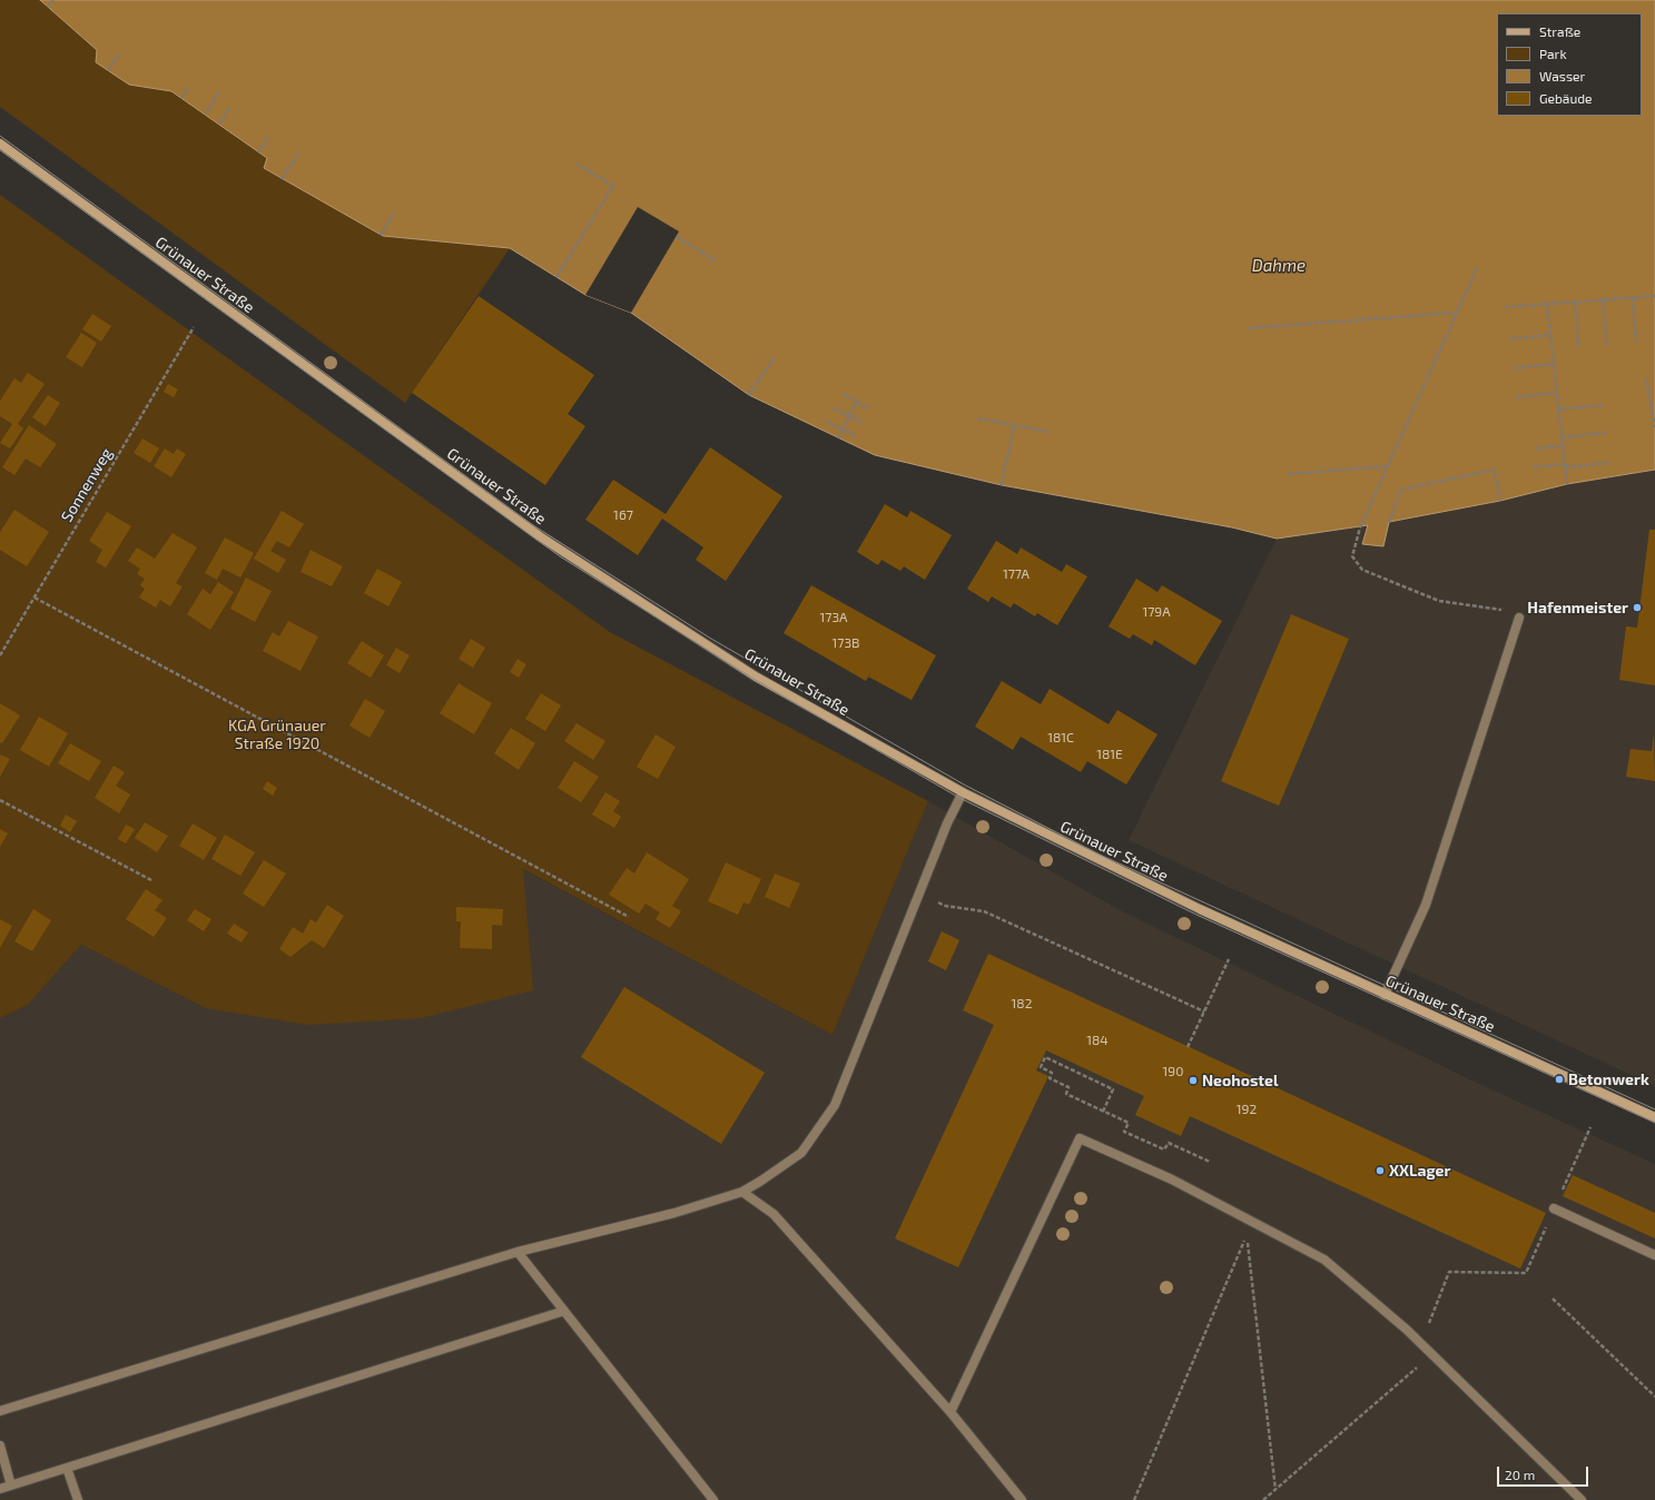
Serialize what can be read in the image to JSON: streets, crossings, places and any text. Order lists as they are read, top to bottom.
{
  "streets": {
    "main road": ["Grünauer Straße"],
    "path": ["Sonnenweg"]
  },
  "water": ["Dahme"],
  "parks": ["KGA Grünauer Straße 1920"],
  "places": [
    "Hafenmeister",
    "Betonwerk",
    "Neohostel",
    "XXLager"
  ],
  "house_numbers": [
    "167",
    "177A",
    "179A",
    "173A",
    "173B",
    "181C",
    "181E",
    "182",
    "184",
    "190",
    "192"
  ],
  "legend": [
    "Straße",
    "Park",
    "Wasser",
    "Gebäude"
  ],
  "scale_bar": "20 m"
}
